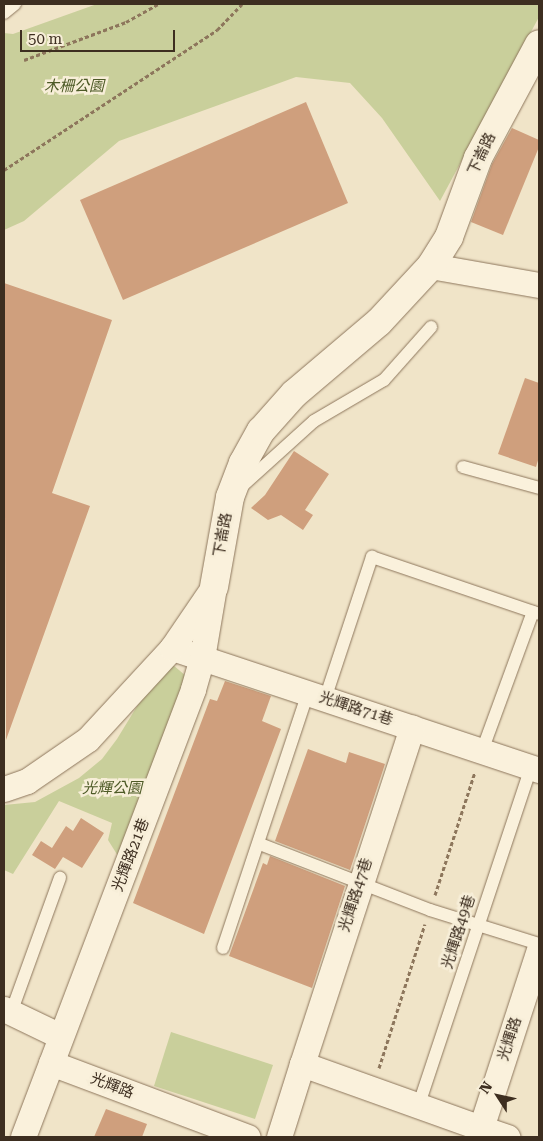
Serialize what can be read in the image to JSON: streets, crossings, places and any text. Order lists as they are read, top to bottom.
{
  "streets": {
    "street": [
      "下崙路",
      "光輝路71巷",
      "光輝路21巷",
      "光輝路47巷",
      "光輝路"
    ],
    "lane": ["光輝路49巷"]
  },
  "crossings": [
    ["下崙路", "光輝路71巷"],
    ["下崙路", "光輝路21巷"],
    ["光輝路71巷", "光輝路21巷"],
    ["光輝路71巷", "光輝路47巷"],
    ["光輝路71巷", "光輝路49巷"],
    ["光輝路21巷", "光輝路"]
  ],
  "parks": ["木柵公園", "光輝公園"],
  "scale_bar": "50 m",
  "north": "top left"
}
